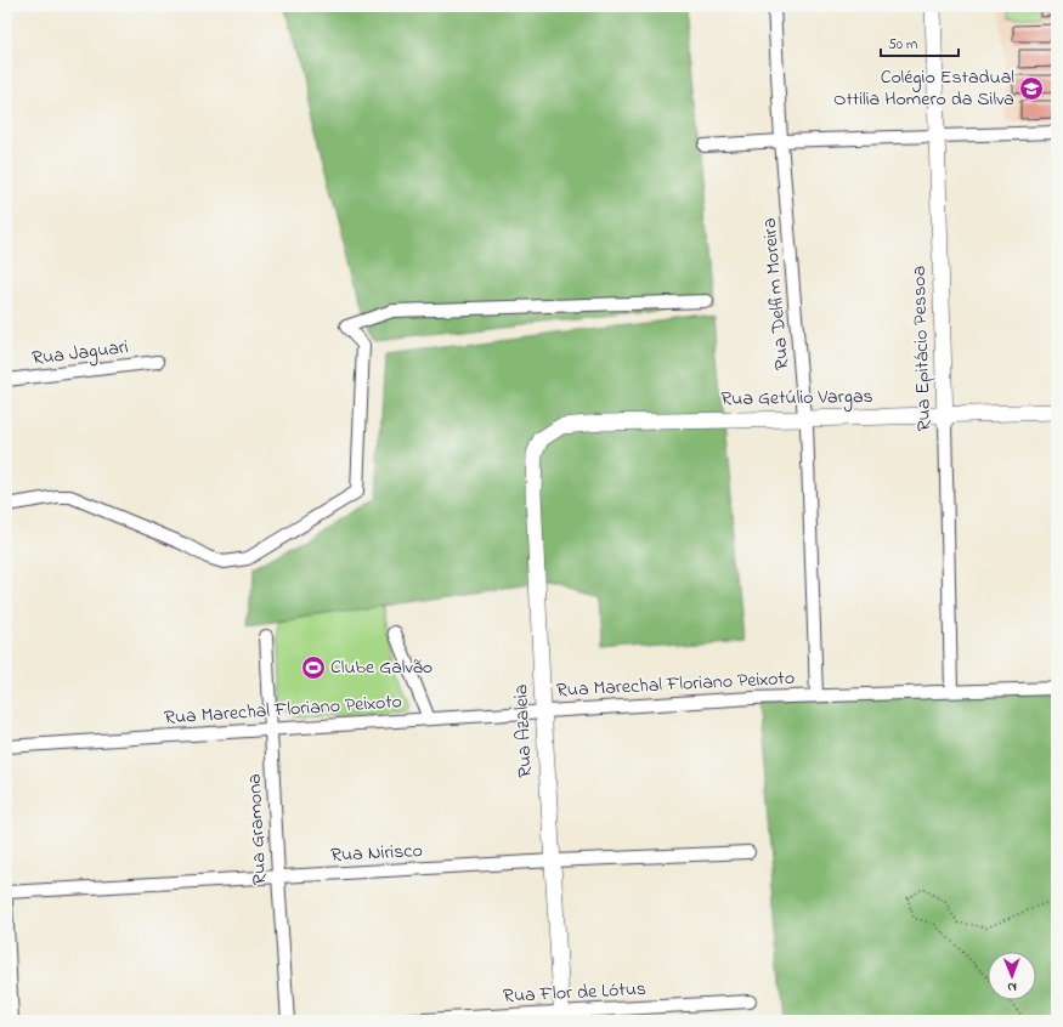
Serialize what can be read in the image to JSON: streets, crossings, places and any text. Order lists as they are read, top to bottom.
{
  "streets": {
    "street": [
      "Rua Delfim Moreira",
      "Rua Epitácio Pessoa",
      "Rua Jaguari",
      "Rua Getúlio Vargas",
      "Rua Marechal Floriano Peixoto",
      "Rua Azaleia",
      "Rua Gramona",
      "Rua Nirisco",
      "Rua Flor de Lótus"
    ]
  },
  "crossings": [
    ["Rua Delfim Moreira", "Rua Getúlio Vargas"],
    ["Rua Delfim Moreira", "Rua Marechal Floriano Peixoto"],
    ["Rua Epitácio Pessoa", "Rua Getúlio Vargas"],
    ["Rua Epitácio Pessoa", "Rua Marechal Floriano Peixoto"],
    ["Rua Getúlio Vargas", "Rua Azaleia"],
    ["Rua Marechal Floriano Peixoto", "Rua Azaleia"],
    ["Rua Marechal Floriano Peixoto", "Rua Gramona"],
    ["Rua Azaleia", "Rua Nirisco"],
    ["Rua Azaleia", "Rua Flor de Lótus"],
    ["Rua Gramona", "Rua Nirisco"]
  ],
  "places": {
    "school or university": ["Colégio Estadual Ottilia Homero da Silva"],
    "sports": ["Clube Galvão"]
  },
  "scale_bar": "50 m",
  "north": "bottom"
}
